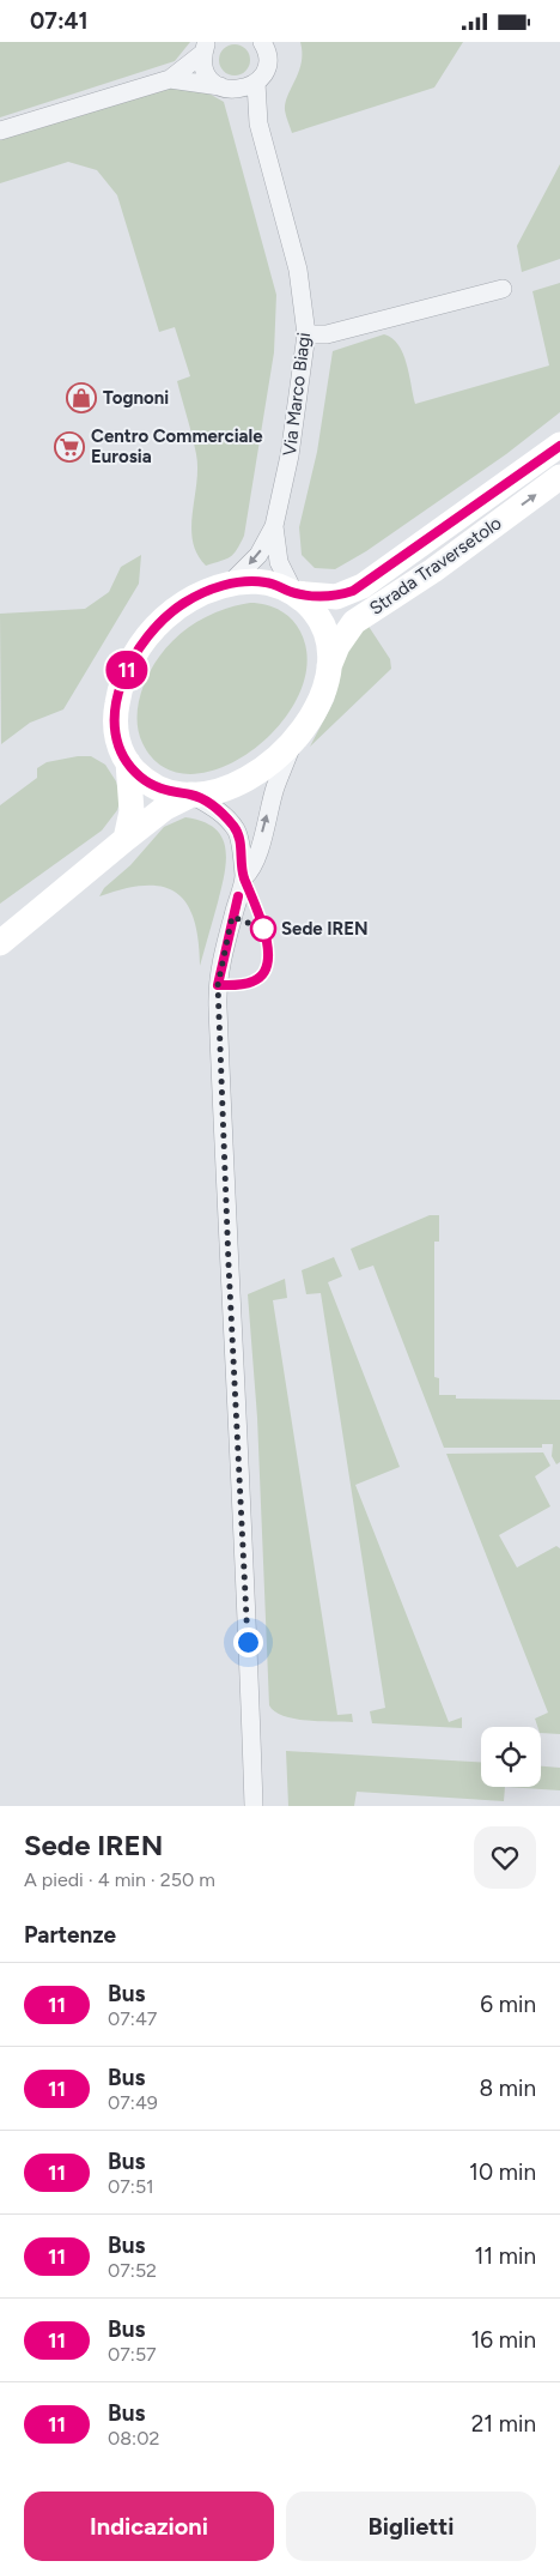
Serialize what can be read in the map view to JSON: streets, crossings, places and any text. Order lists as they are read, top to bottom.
{
  "streets": {
    "main road": ["Strada Traversetolo"],
    "street": ["Via Marco Biagi"]
  },
  "crossings": [
    ["Via Marco Biagi", "Strada Traversetolo"]
  ],
  "places": {
    "shop": ["Tognoni"],
    "supermarket": ["Centro Commerciale Eurosia"],
    "other": ["Sede IREN"]
  },
  "lines": ["bus line 11"],
  "page": {
    "status": "07:41",
    "on_map": "11",
    "heading": [
      ["Sede IREN", "A piedi · 4 min · 250 m"],
      "Partenze"
    ],
    "list": [
      {
        "mark": "11",
        "name": "Bus",
        "note": "07:47",
        "value": "6 min"
      },
      {
        "mark": "11",
        "name": "Bus",
        "note": "07:49",
        "value": "8 min"
      },
      {
        "mark": "11",
        "name": "Bus",
        "note": "07:51",
        "value": "10 min"
      },
      {
        "mark": "11",
        "name": "Bus",
        "note": "07:52",
        "value": "11 min"
      },
      {
        "mark": "11",
        "name": "Bus",
        "note": "07:57",
        "value": "16 min"
      },
      {
        "mark": "11",
        "name": "Bus",
        "note": "08:02",
        "value": "21 min"
      }
    ],
    "buttons": ["Indicazioni", "Biglietti"]
  }
}
